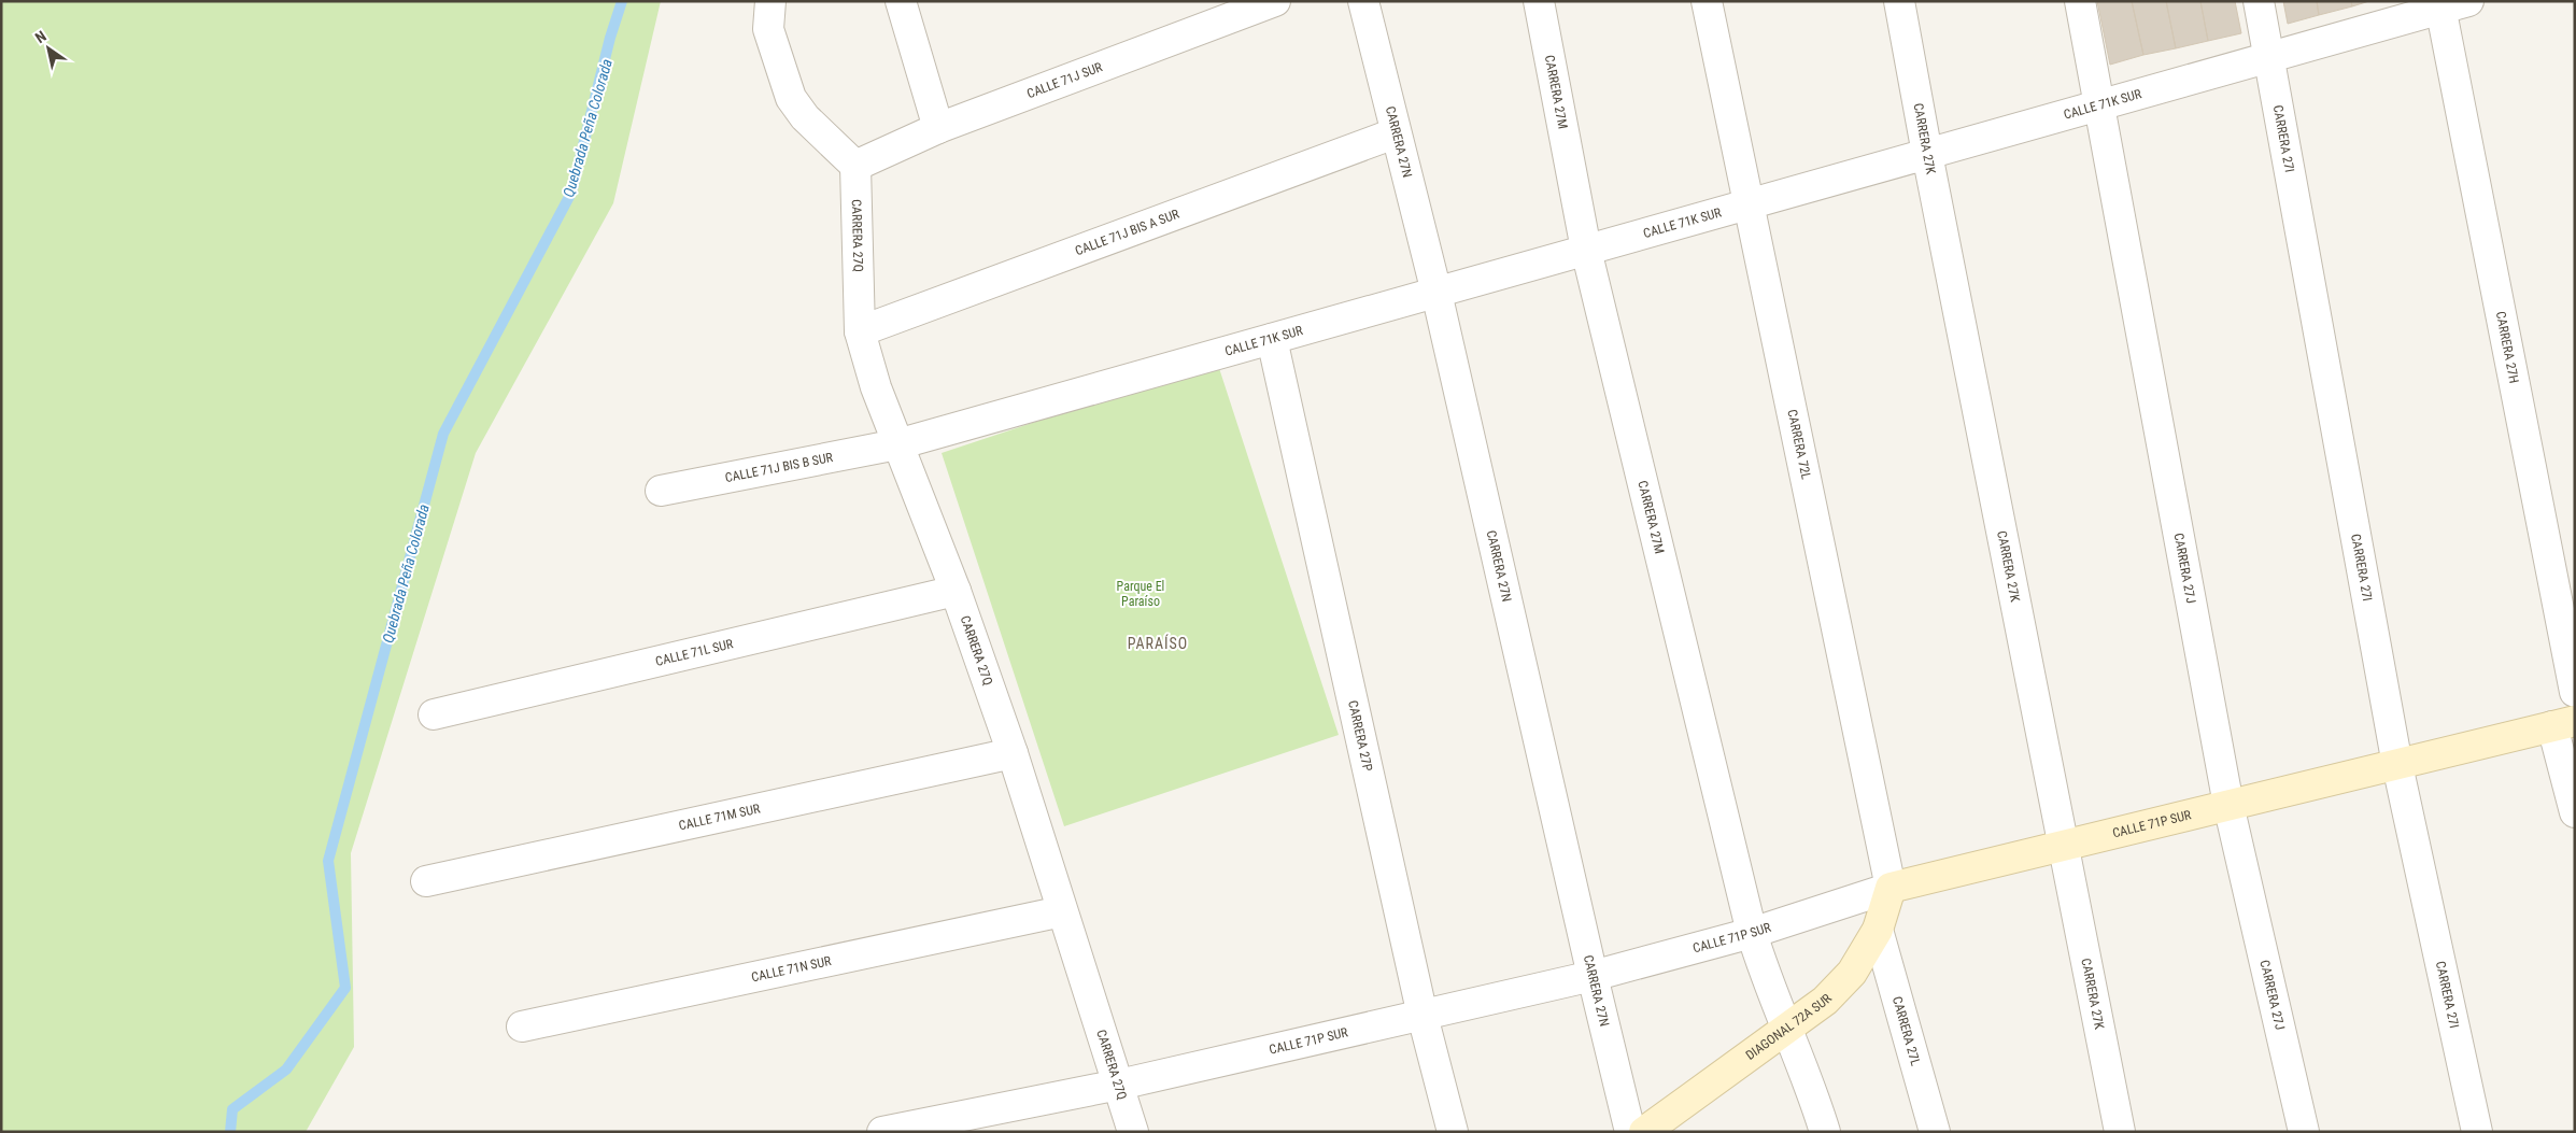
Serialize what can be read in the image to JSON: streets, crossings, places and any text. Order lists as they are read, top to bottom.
{
  "streets": {
    "street": [
      "CALLE 71J SUR",
      "CARRERA 27M",
      "CALLE 71K SUR",
      "CARRERA 27K",
      "CARRERA 27I",
      "CARRERA 27N",
      "CALLE 71J BIS A SUR",
      "CARRERA 27Q",
      "CARRERA 27H",
      "CARRERA 72L",
      "CALLE 71J BIS B SUR",
      "CARRERA 27J",
      "CALLE 71L SUR",
      "CARRERA 27P",
      "CALLE 71M SUR",
      "CALLE 71P SUR",
      "CALLE 71N SUR",
      "DIAGONAL 72A SUR",
      "CARRERA 27L"
    ]
  },
  "crossings": [
    ["CALLE 71J SUR", "CARRERA 27Q"],
    ["CARRERA 27M", "CALLE 71K SUR"],
    ["CARRERA 27M", "CALLE 71P SUR"],
    ["CARRERA 27M", "DIAGONAL 72A SUR"],
    ["CALLE 71K SUR", "CARRERA 27K"],
    ["CALLE 71K SUR", "CARRERA 27I"],
    ["CALLE 71K SUR", "CARRERA 27N"],
    ["CALLE 71K SUR", "CARRERA 27Q"],
    ["CALLE 71K SUR", "CARRERA 27H"],
    ["CALLE 71K SUR", "CARRERA 72L"],
    ["CALLE 71K SUR", "CALLE 71J BIS B SUR"],
    ["CALLE 71K SUR", "CARRERA 27J"],
    ["CALLE 71K SUR", "CARRERA 27P"],
    ["CARRERA 27K", "CALLE 71P SUR"],
    ["CARRERA 27I", "CALLE 71P SUR"],
    ["CARRERA 27N", "CALLE 71J BIS A SUR"],
    ["CARRERA 27N", "CALLE 71P SUR"],
    ["CALLE 71J BIS A SUR", "CARRERA 27Q"],
    ["CARRERA 27Q", "CALLE 71J BIS B SUR"],
    ["CARRERA 27Q", "CALLE 71L SUR"],
    ["CARRERA 27Q", "CALLE 71M SUR"],
    ["CARRERA 27Q", "CALLE 71P SUR"],
    ["CARRERA 27Q", "CALLE 71N SUR"],
    ["CARRERA 72L", "CALLE 71P SUR"],
    ["CARRERA 72L", "DIAGONAL 72A SUR"],
    ["CARRERA 27J", "CALLE 71P SUR"],
    ["CARRERA 27P", "CALLE 71P SUR"],
    ["CALLE 71P SUR", "DIAGONAL 72A SUR"],
    ["DIAGONAL 72A SUR", "CARRERA 27L"]
  ],
  "districts": ["PARAÍSO"],
  "water": ["Quebrada Peña Colorada"],
  "parks": ["Parque El Paraíso"],
  "north": "top left"
}
